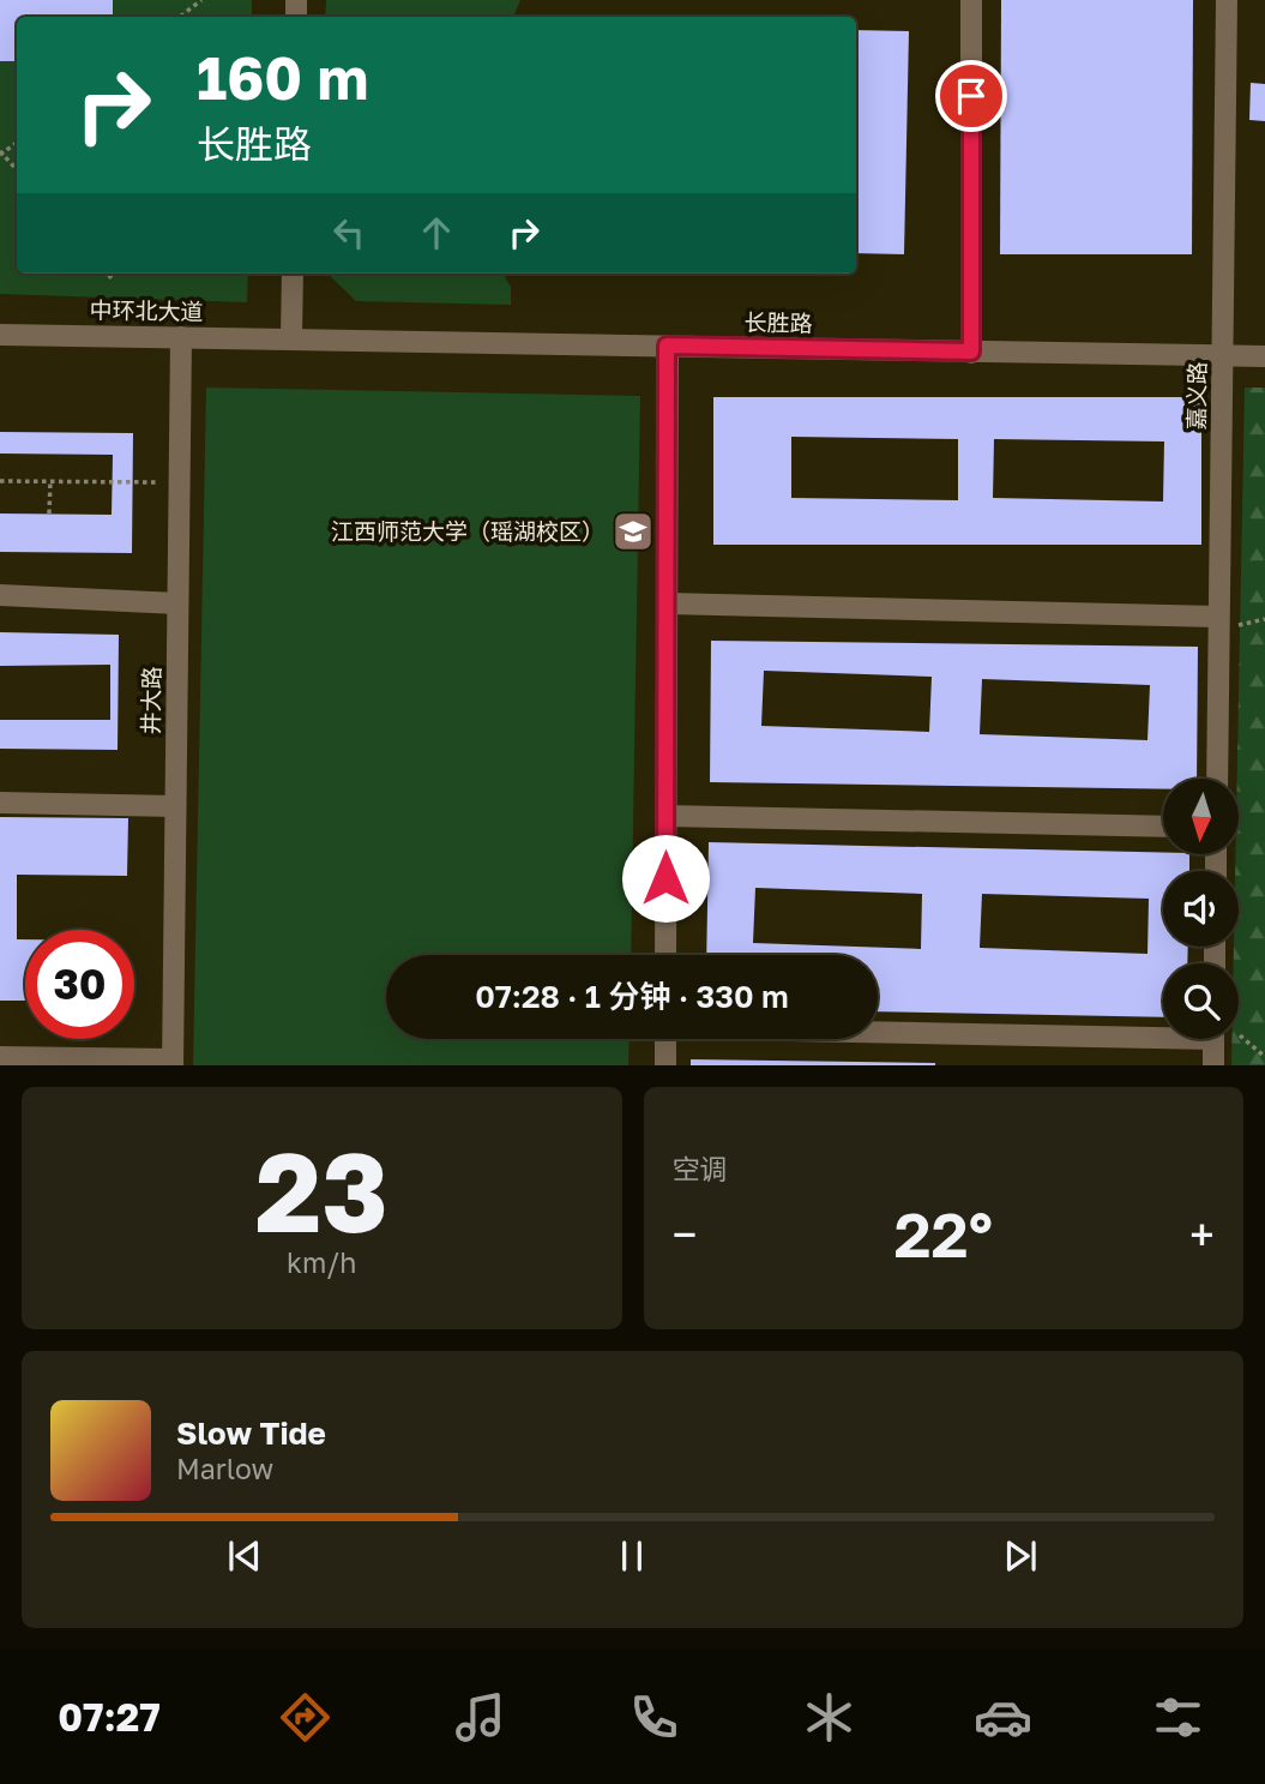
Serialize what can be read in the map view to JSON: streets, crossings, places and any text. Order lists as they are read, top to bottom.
{
  "streets": {
    "street": [
      "中环北大道",
      "长胜路",
      "嘉义路",
      "井大路"
    ]
  },
  "crossings": [
    ["中环北大道", "长胜路"],
    ["中环北大道", "井大路"],
    ["长胜路", "嘉义路"]
  ],
  "places": {
    "school or university": ["江西师范大学（瑶湖校区）"]
  },
  "north": "bottom",
  "page": {
    "turn": ["160 m", "长胜路"],
    "limit": "30",
    "trip": "07:28 · 1 分钟 · 330 m",
    "tile": [
      ["23", "km/h"],
      "空调"
    ],
    "heat": ["−", "22°", "+"],
    "song": ["Slow Tide", "Marlow"],
    "tabs": "07:27"
  }
}
